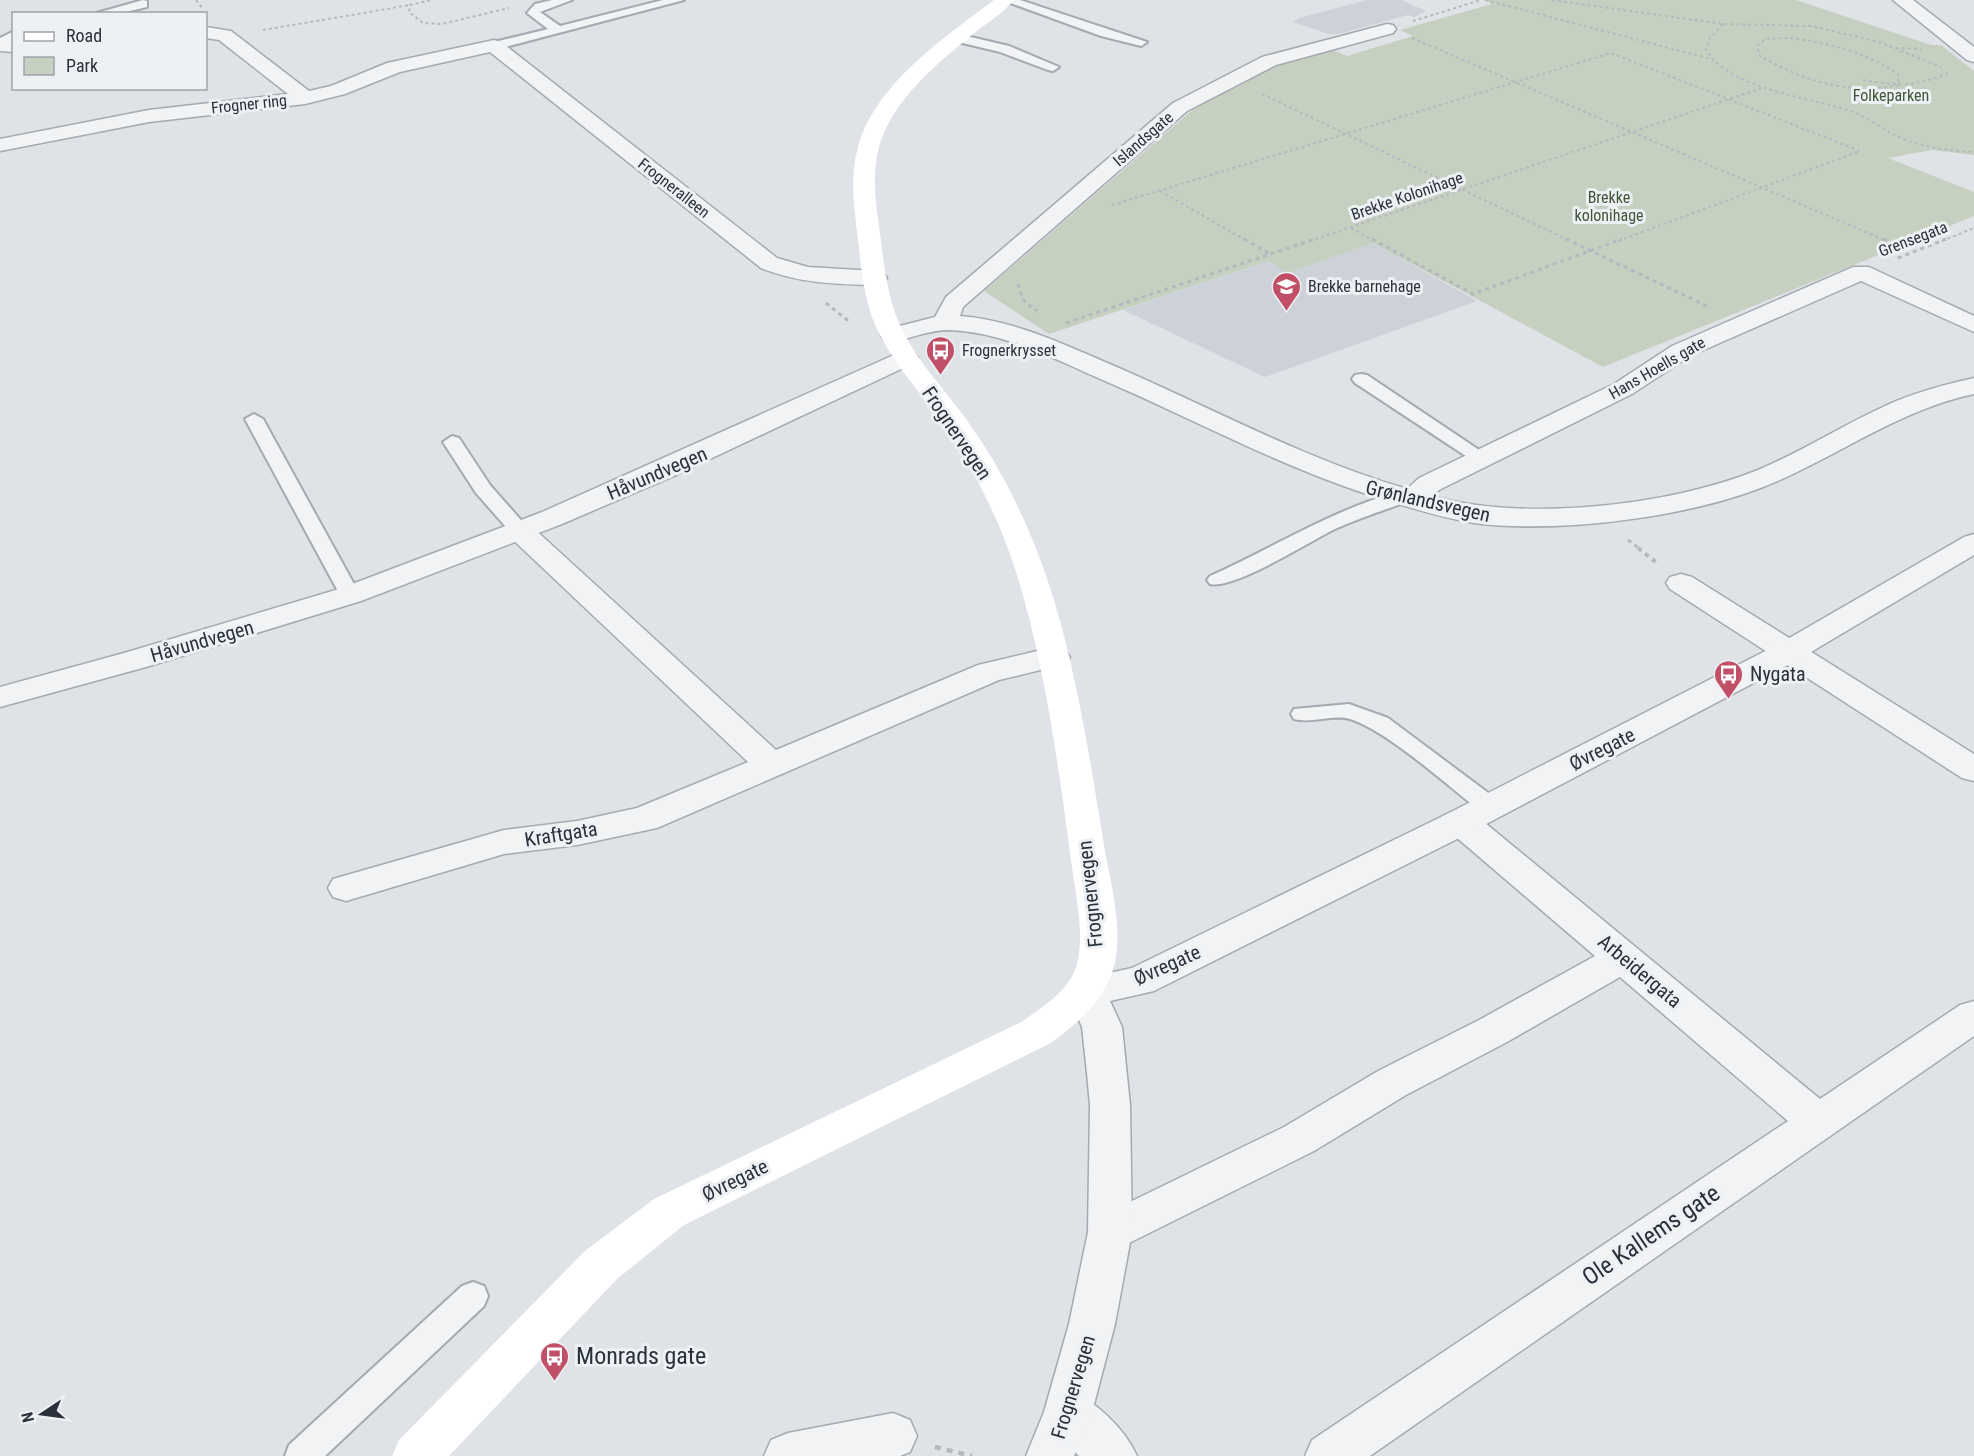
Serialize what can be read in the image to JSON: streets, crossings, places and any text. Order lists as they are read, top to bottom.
{
  "streets": {
    "main road": ["Frognervegen", "Øvregate"],
    "street": [
      "Frogner ring",
      "Islandsgate",
      "Frogneralleen",
      "Hans Hoells gate",
      "Håvundvegen",
      "Grønlandsvegen",
      "Kraftgata",
      "Arbeidergata",
      "Ole Kallems gate"
    ],
    "path": ["Brekke Kolonihage", "Grensegata"]
  },
  "crossings": [
    ["Frogner ring", "Frogneralleen"],
    ["Islandsgate", "Grønlandsvegen"],
    ["Brekke Kolonihage", "Grønlandsvegen"],
    ["Grensegata", "Hans Hoells gate"],
    ["Hans Hoells gate", "Grønlandsvegen"],
    ["Frognervegen", "Håvundvegen"],
    ["Frognervegen", "Grønlandsvegen"],
    ["Frognervegen", "Øvregate"],
    ["Frognervegen", "Kraftgata"],
    ["Håvundvegen", "Grønlandsvegen"],
    ["Øvregate", "Arbeidergata"],
    ["Arbeidergata", "Ole Kallems gate"]
  ],
  "parks": ["Folkeparken", "Brekke kolonihage"],
  "places": {
    "school or university": ["Brekke barnehage"],
    "bus stop": ["Frognerkrysset", "Nygata", "Monrads gate"]
  },
  "legend": ["Road", "Park"],
  "north": "left"
}
